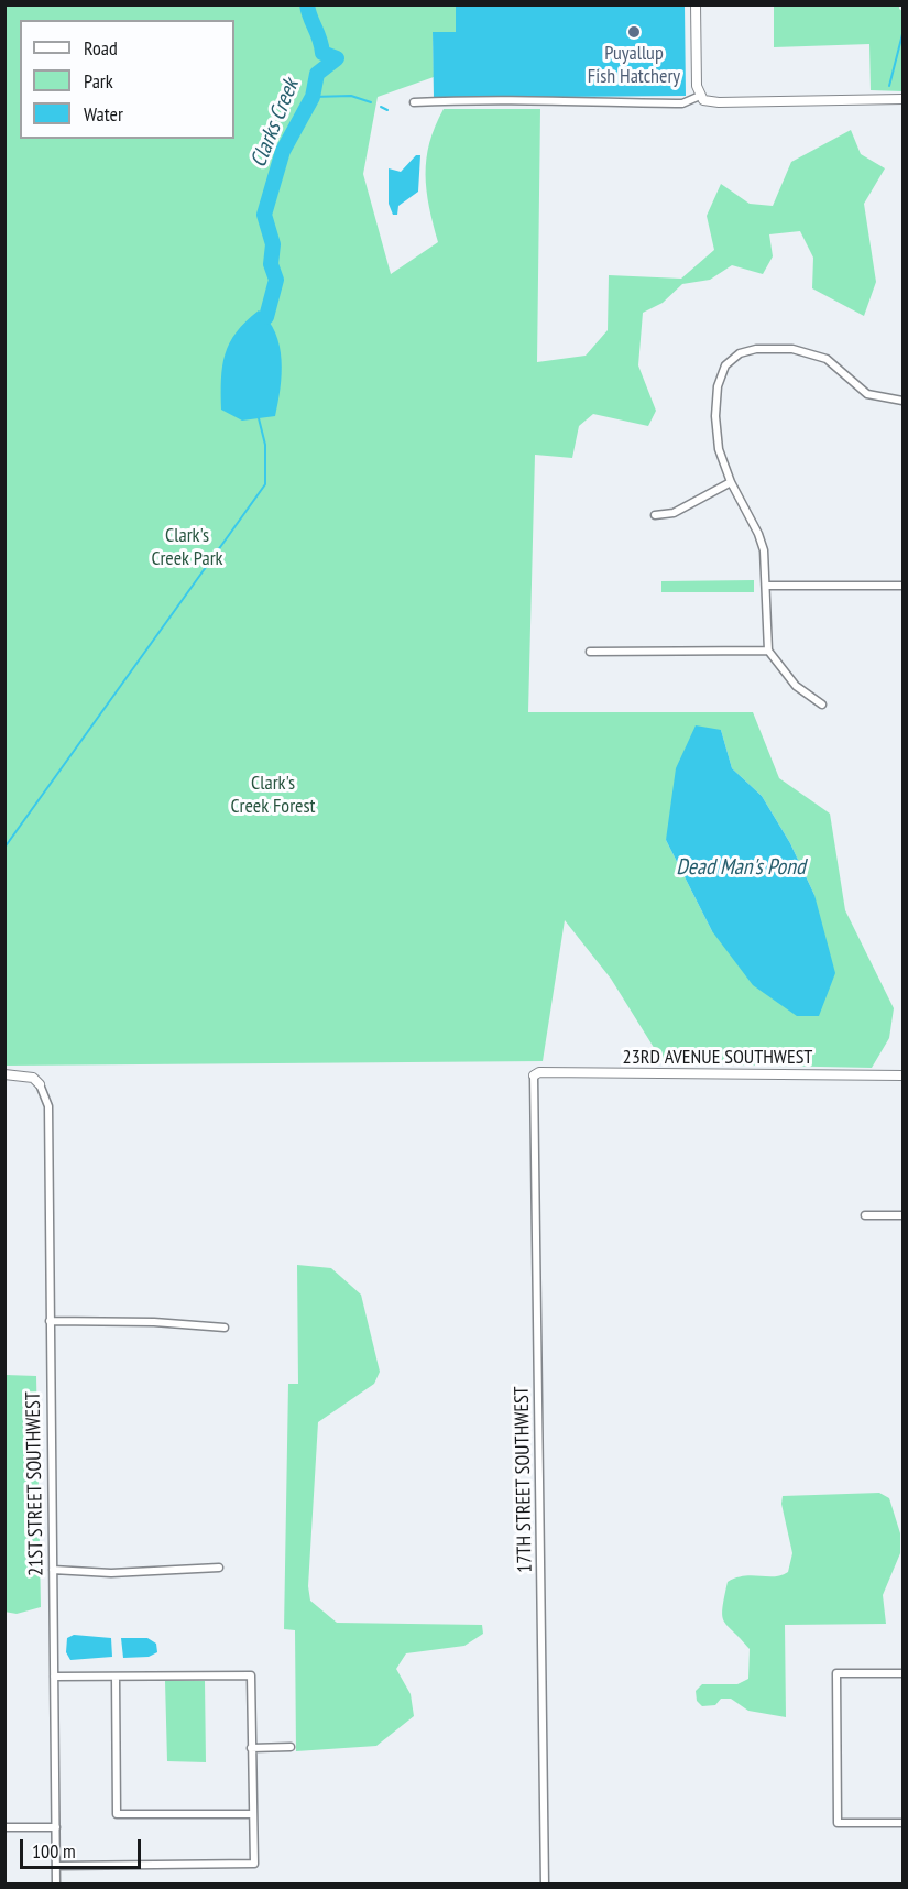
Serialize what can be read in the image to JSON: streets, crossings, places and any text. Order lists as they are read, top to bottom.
{
  "streets": {
    "street": ["23RD AVENUE SOUTHWEST", "17TH STREET SOUTHWEST", "21ST STREET SOUTHWEST"]
  },
  "crossings": [
    ["23RD AVENUE SOUTHWEST", "17TH STREET SOUTHWEST"]
  ],
  "water": ["Clarks Creek", "Dead Man's Pond"],
  "parks": ["Clark's Creek Park", "Clark's Creek Forest"],
  "places": ["Puyallup Fish Hatchery"],
  "legend": ["Road", "Park", "Water"],
  "scale_bar": "100 m"
}
